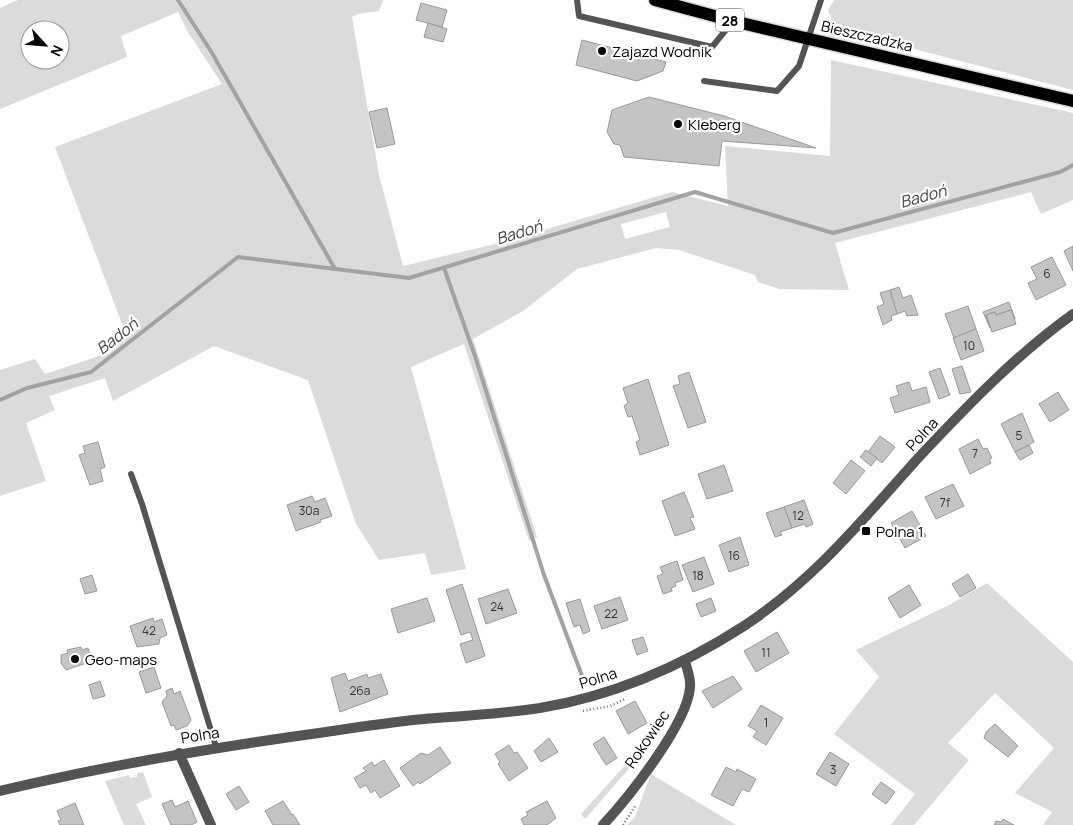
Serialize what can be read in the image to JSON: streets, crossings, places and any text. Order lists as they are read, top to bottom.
{
  "streets": {
    "main road": ["28", "Bieszczadzka"],
    "street": ["Polna", "Rokowiec"]
  },
  "crossings": [
    ["Polna", "Rokowiec"]
  ],
  "water": ["Badoń"],
  "places": {
    "other": ["Zajazd Wodnik", "Kleberg", "Geo-maps"],
    "transit": ["Polna 1"]
  },
  "house_numbers": [
    "6",
    "10",
    "5",
    "7",
    "7f",
    "30a",
    "12",
    "16",
    "18",
    "24",
    "22",
    "42",
    "11",
    "26a",
    "1",
    "3"
  ],
  "north": "bottom right"
}
